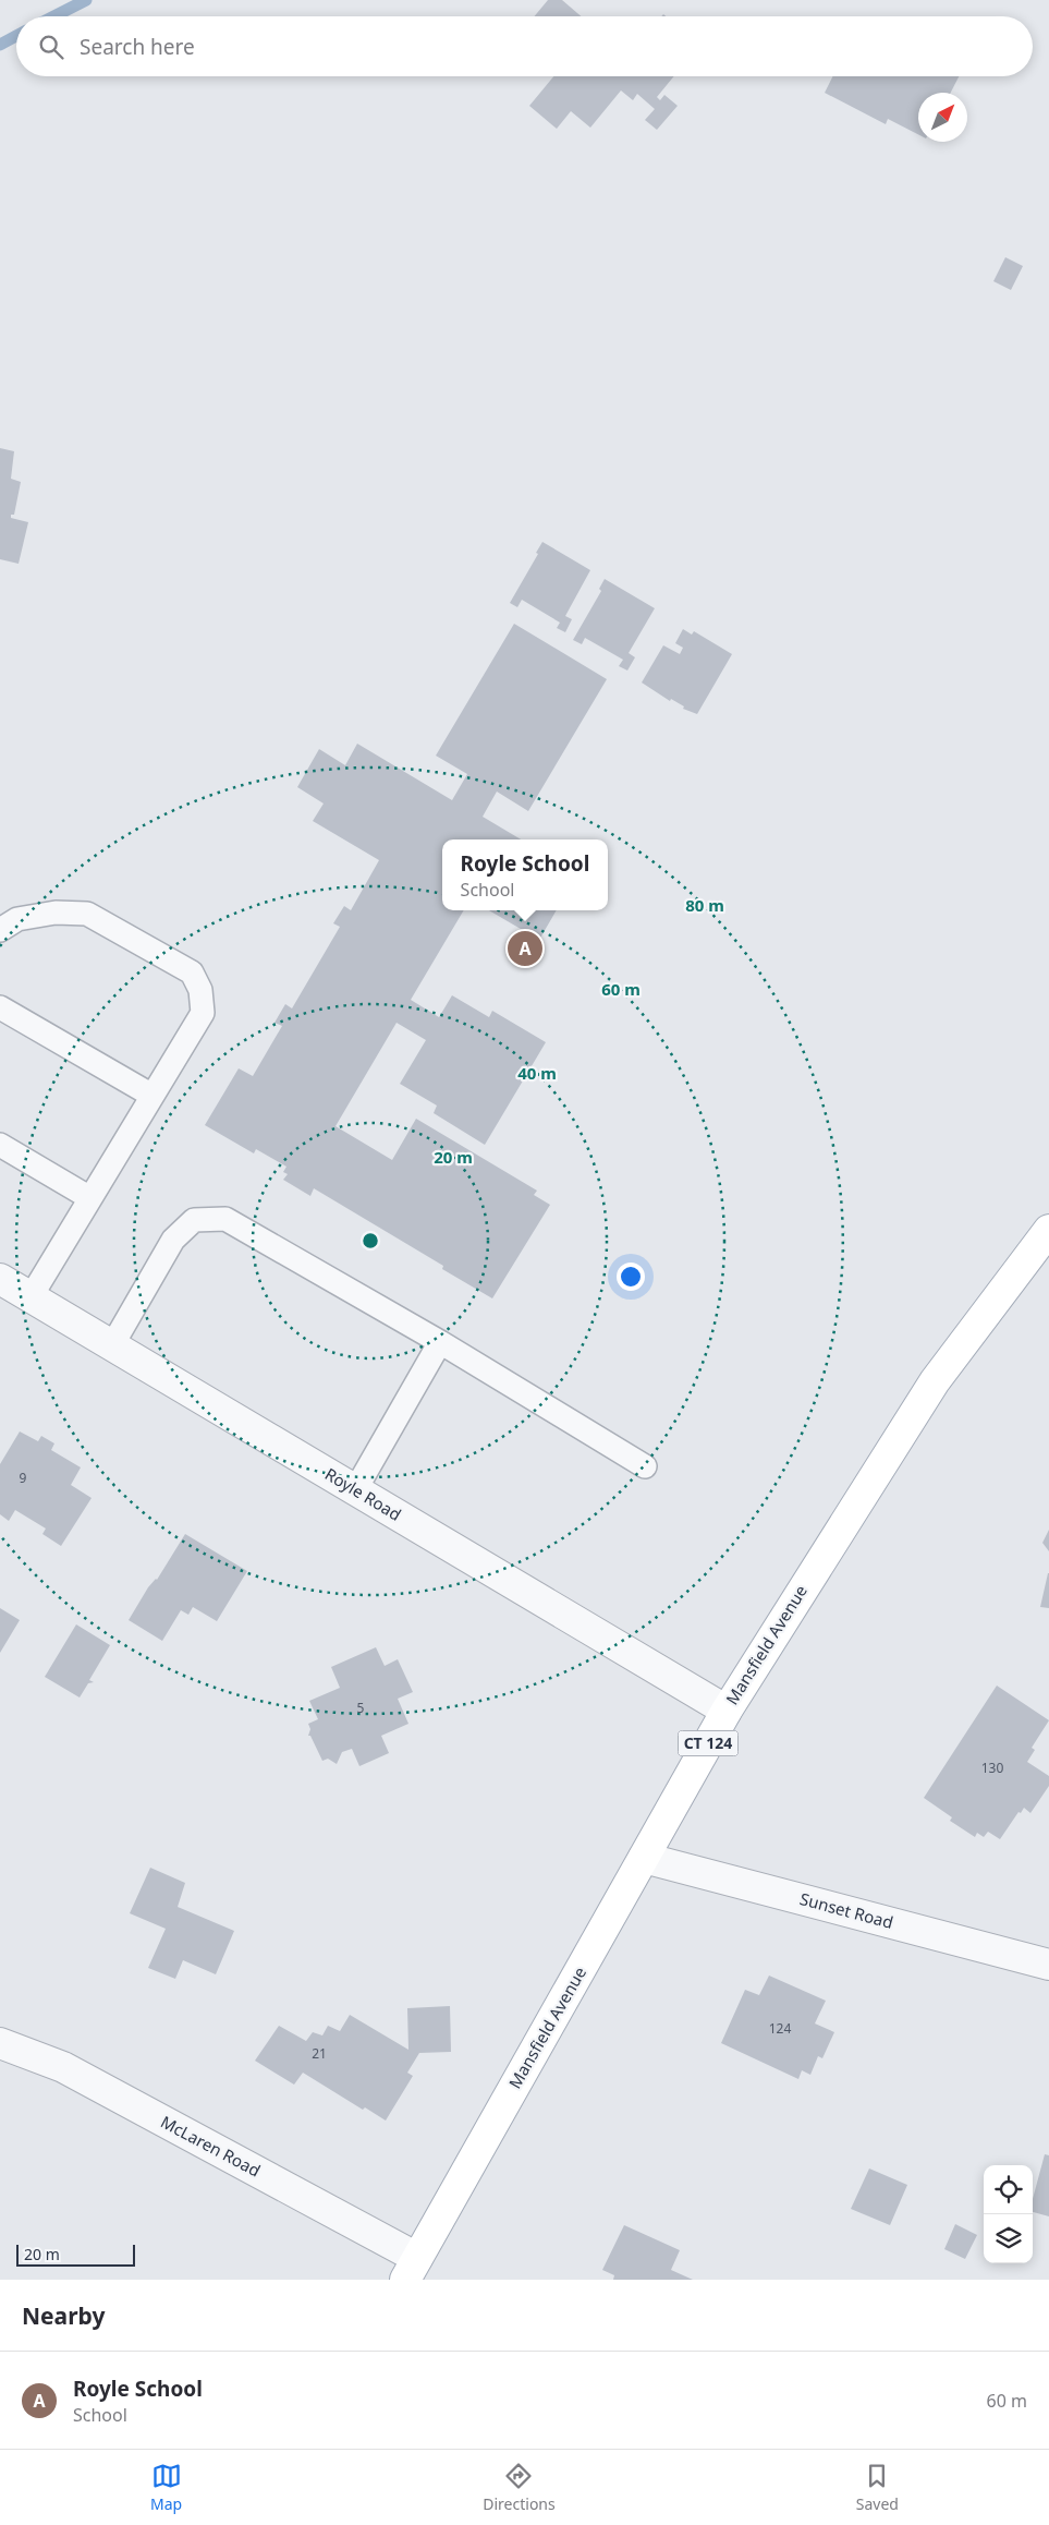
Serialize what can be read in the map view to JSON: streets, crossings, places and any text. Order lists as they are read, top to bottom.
{
  "streets": {
    "main road": ["Mansfield Avenue", "CT 124"],
    "street": ["Royle Road", "Sunset Road", "McLaren Road"]
  },
  "crossings": [
    ["Royle Road", "Mansfield Avenue"],
    ["Mansfield Avenue", "Sunset Road"],
    ["Mansfield Avenue", "McLaren Road"]
  ],
  "house_numbers": [
    "9",
    "5",
    "130",
    "124",
    "21"
  ],
  "scale_bar": "20 m",
  "north": "top right",
  "page": {
    "search": "Search here",
    "popup": ["Royle School", "School"],
    "pins": "A",
    "scale": "20 m",
    "heading": "Nearby",
    "list": [
      {
        "mark": "A",
        "name": "Royle School",
        "note": "School",
        "value": "60 m"
      }
    ],
    "nav": ["Map", "Directions", "Saved"]
  },
  "rings": [
    "80 m",
    "60 m",
    "40 m",
    "20 m"
  ]
}
